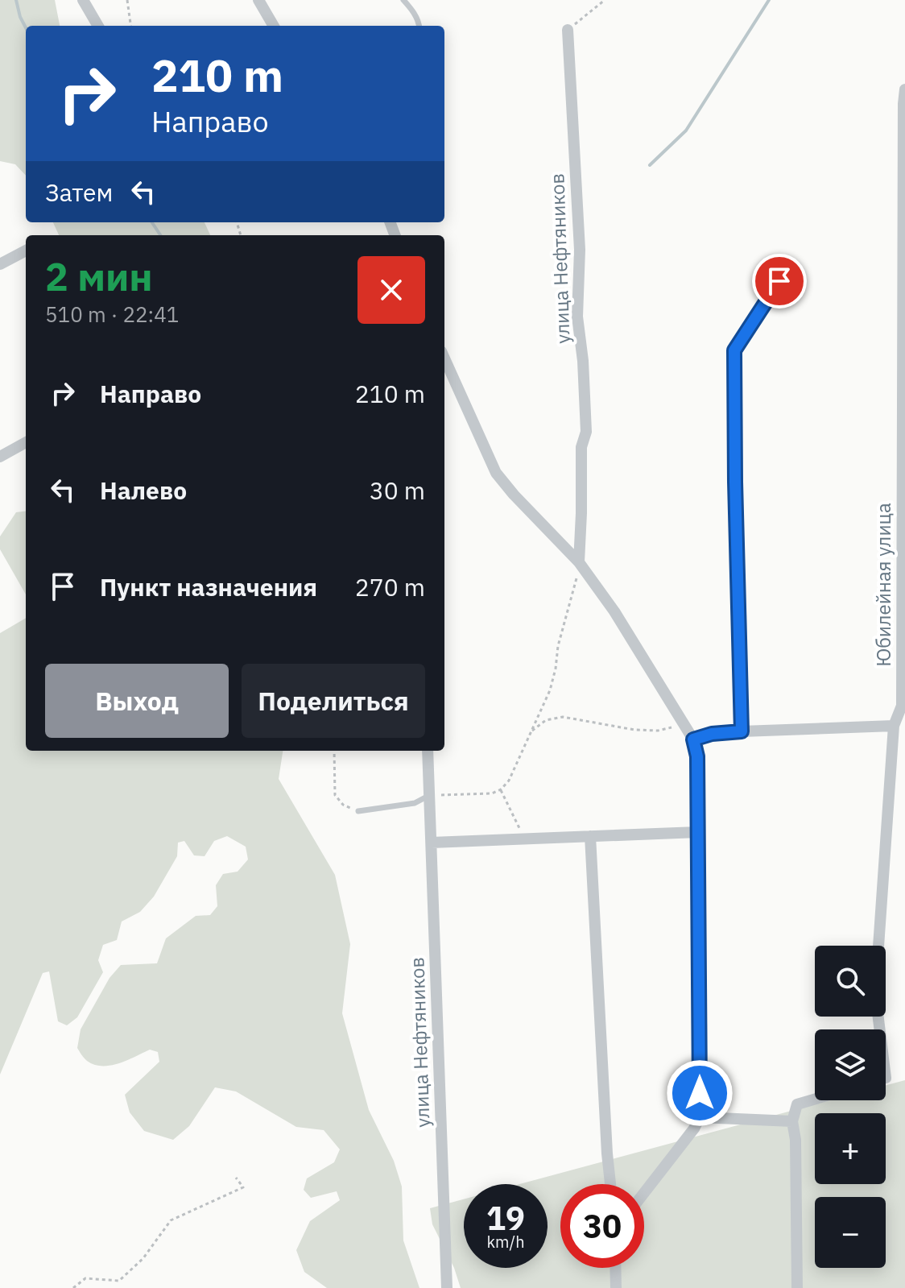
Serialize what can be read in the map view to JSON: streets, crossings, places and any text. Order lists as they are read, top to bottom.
{
  "streets": {
    "street": ["улица Нефтяников", "Юбилейная улица"]
  },
  "page": {
    "turn": ["210 m", "Направо"],
    "then": "Затем",
    "heading": ["2 мин", "510 m · 22:41"],
    "list": [
      {
        "name": "Направо",
        "value": "210 m"
      },
      {
        "name": "Налево",
        "value": "30 m"
      },
      {
        "name": "Пункт назначения",
        "value": "270 m"
      }
    ],
    "buttons": ["Выход", "Поделиться"],
    "map_buttons": ["+", "−"],
    "speed": "19 km/h",
    "limit": "30"
  }
}
